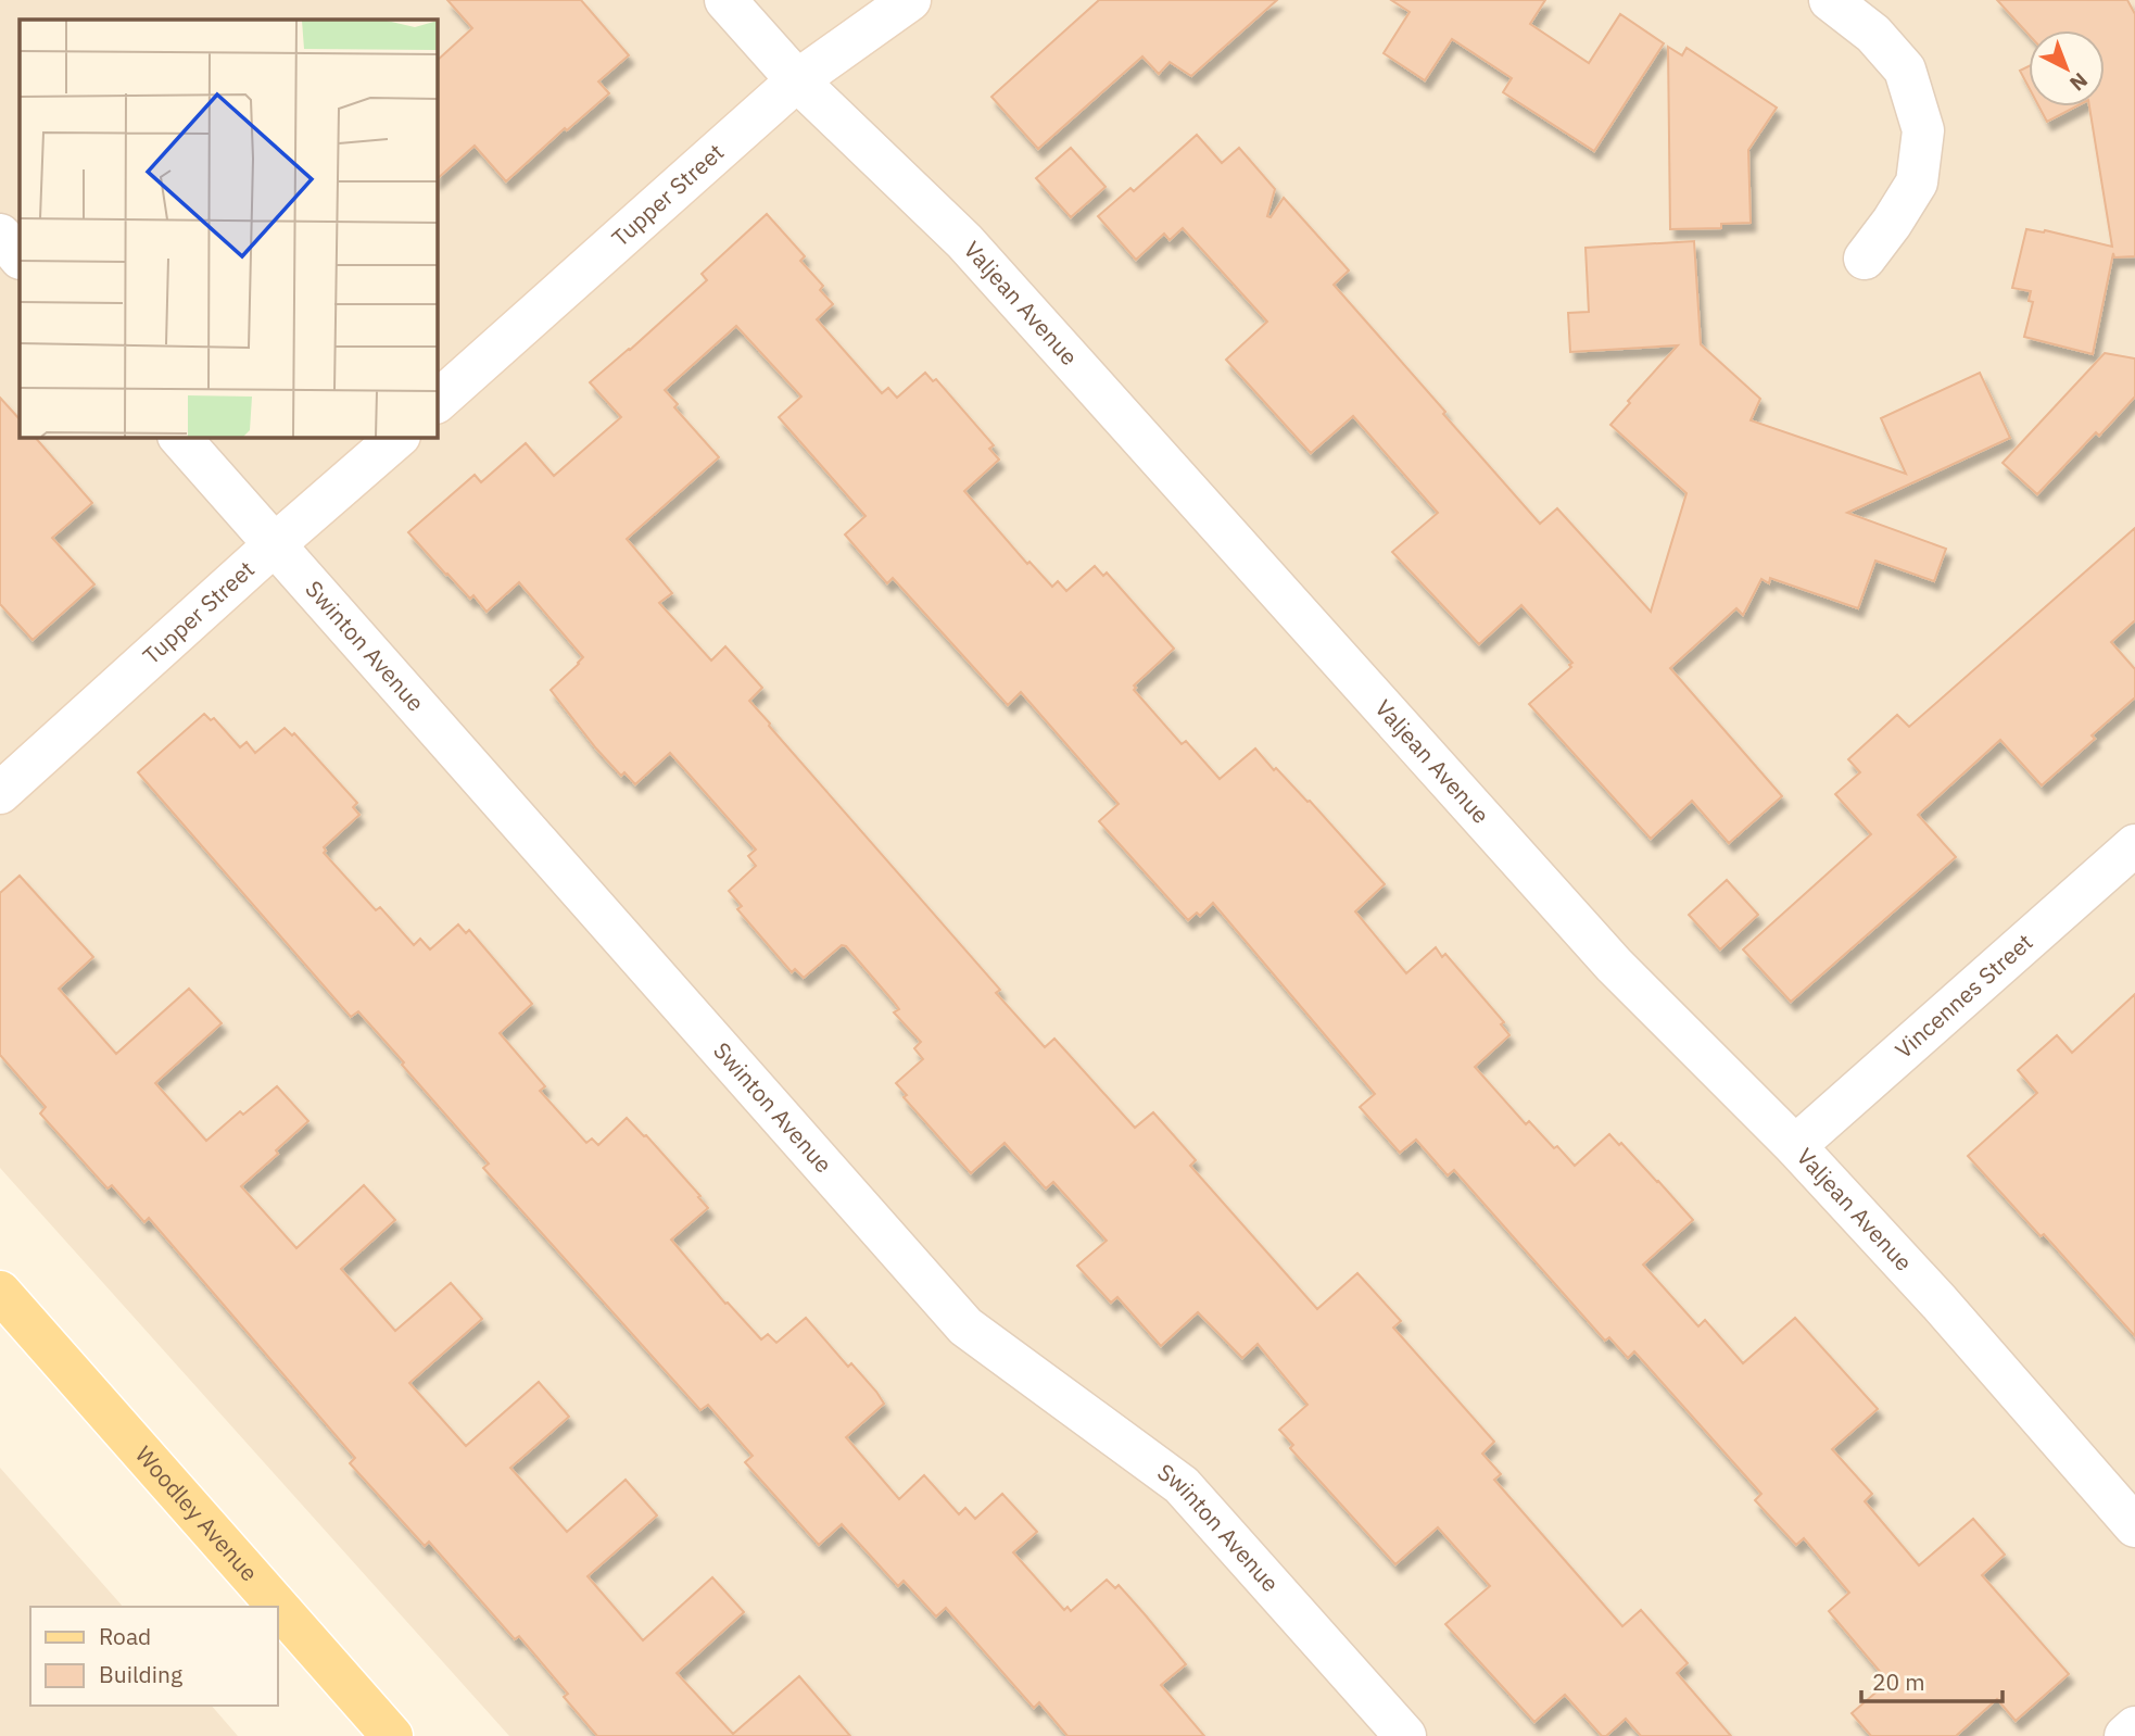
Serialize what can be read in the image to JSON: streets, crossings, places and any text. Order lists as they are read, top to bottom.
{
  "streets": {
    "main road": ["Woodley Avenue"],
    "street": [
      "Tupper Street",
      "Valjean Avenue",
      "Swinton Avenue",
      "Vincennes Street"
    ]
  },
  "crossings": [
    ["Tupper Street", "Valjean Avenue"],
    ["Tupper Street", "Swinton Avenue"],
    ["Valjean Avenue", "Vincennes Street"]
  ],
  "legend": ["Road", "Building"],
  "scale_bar": "20 m",
  "north": "bottom right"
}
